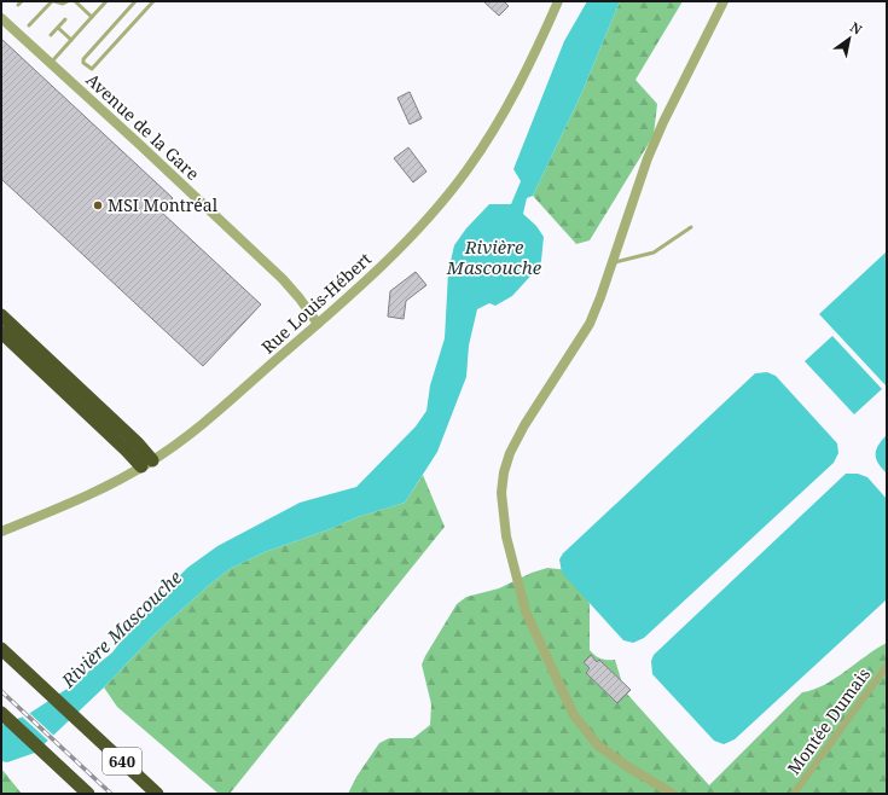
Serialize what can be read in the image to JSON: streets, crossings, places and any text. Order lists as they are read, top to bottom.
{
  "streets": {
    "highway": ["640"],
    "street": ["Avenue de la Gare", "Rue Louis-Hébert", "Montée Dumais"]
  },
  "crossings": [
    ["Avenue de la Gare", "Rue Louis-Hébert"]
  ],
  "water": ["Rivière Mascouche"],
  "places": ["MSI Montréal"],
  "north": "top right"
}
